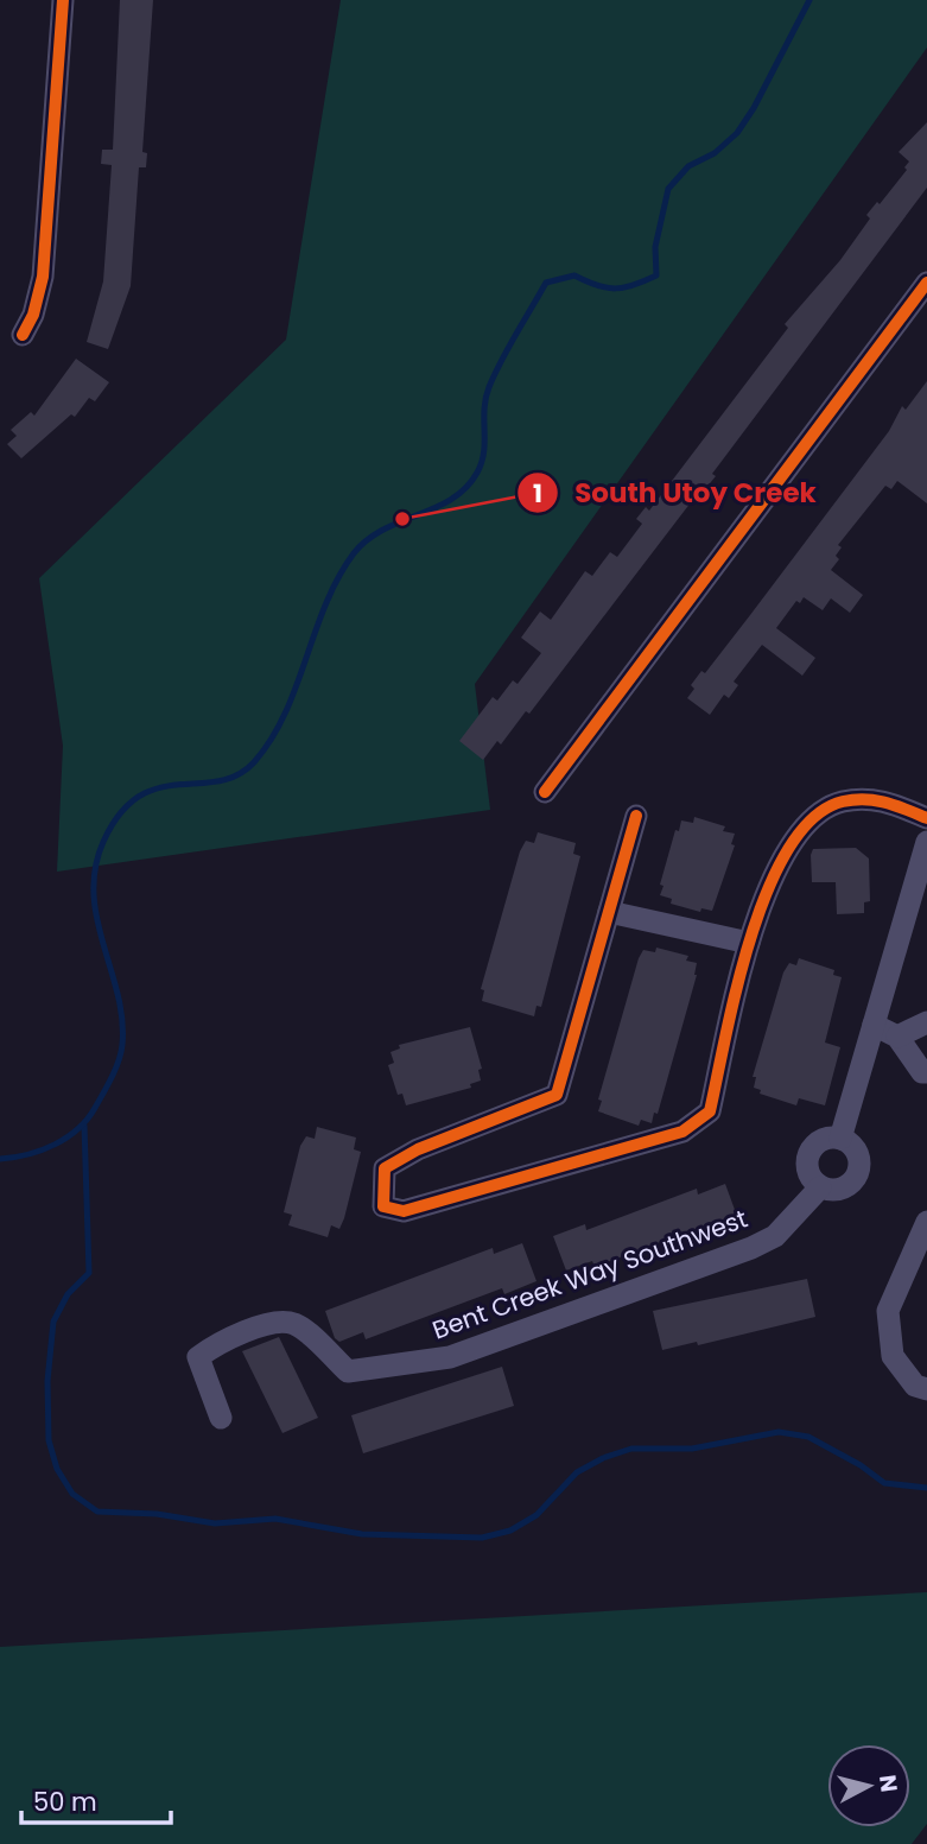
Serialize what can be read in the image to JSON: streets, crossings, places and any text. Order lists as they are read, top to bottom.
{
  "streets": {
    "street": ["Bent Creek Way Southwest"]
  },
  "places": ["South Utoy Creek"],
  "scale_bar": "50 m",
  "north": "right"
}
